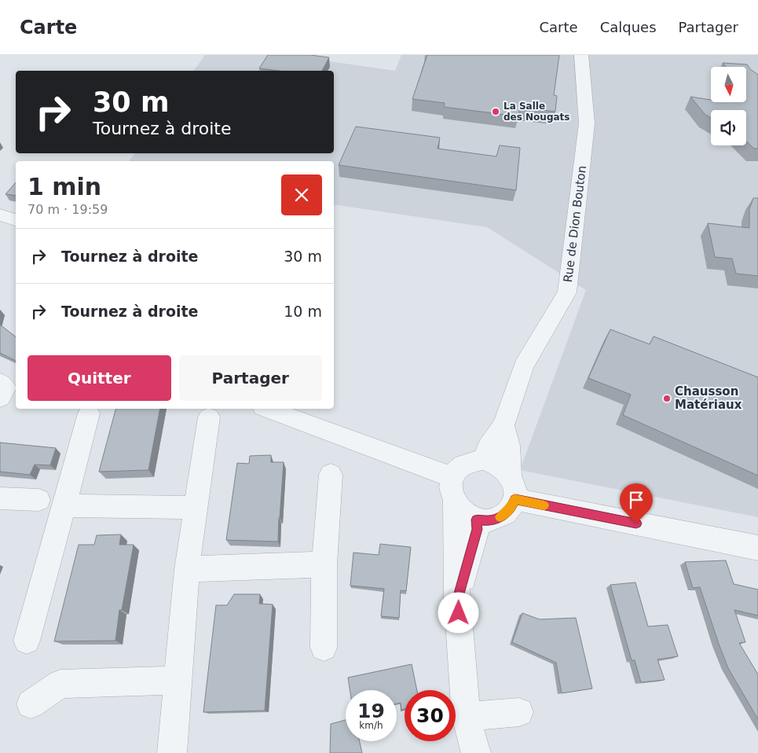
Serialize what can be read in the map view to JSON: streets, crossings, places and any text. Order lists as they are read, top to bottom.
{
  "streets": {
    "street": ["Rue de Dion Bouton"]
  },
  "places": ["La Salle des Nougats", "Chausson Matériaux"],
  "north": "bottom",
  "page": {
    "header": "Carte",
    "nav": ["Carte", "Calques", "Partager"],
    "turn": ["30 m", "Tournez à droite"],
    "heading": ["1 min", "70 m · 19:59"],
    "list": [
      {
        "name": "Tournez à droite",
        "value": "30 m"
      },
      {
        "name": "Tournez à droite",
        "value": "10 m"
      }
    ],
    "buttons": ["Quitter", "Partager"],
    "speed": "19 km/h",
    "limit": "30"
  }
}
